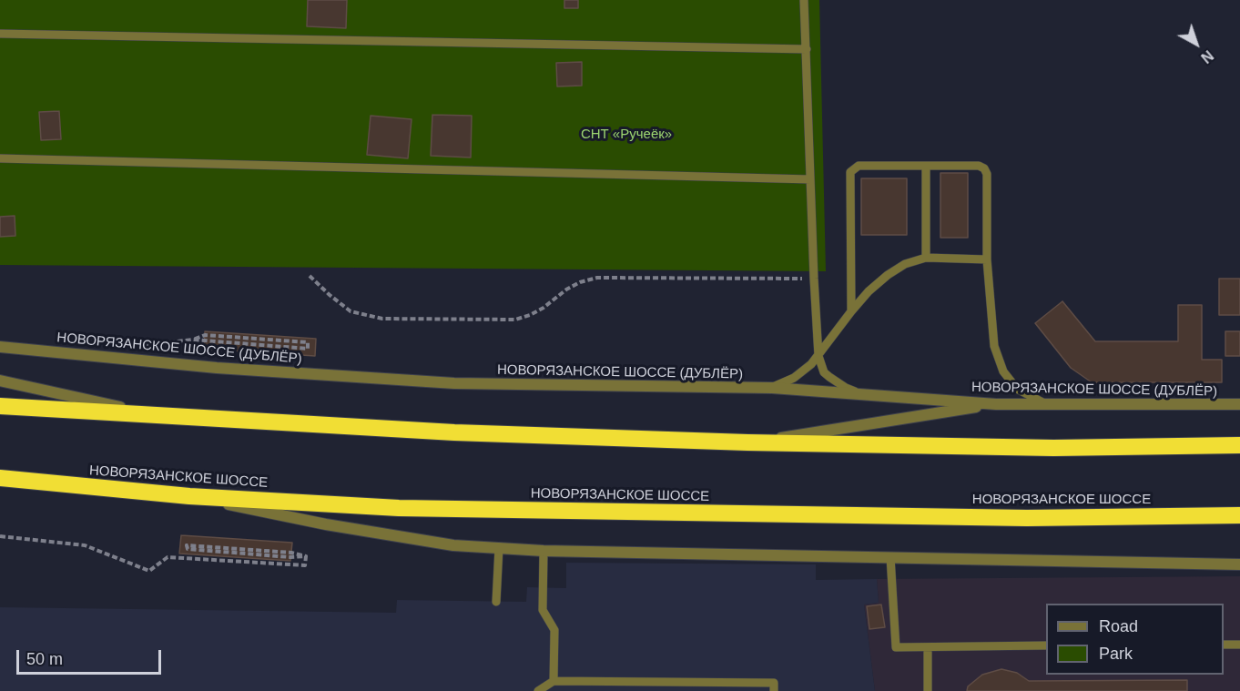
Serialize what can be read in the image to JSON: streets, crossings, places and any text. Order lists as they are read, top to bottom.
{
  "streets": {
    "highway": ["НОВОРЯЗАНСКОЕ ШОССЕ"],
    "street": ["НОВОРЯЗАНСКОЕ ШОССЕ (ДУБЛЁР)"]
  },
  "parks": ["СНТ «Ручеёк»"],
  "legend": ["Road", "Park"],
  "scale_bar": "50 m",
  "north": "bottom right"
}
